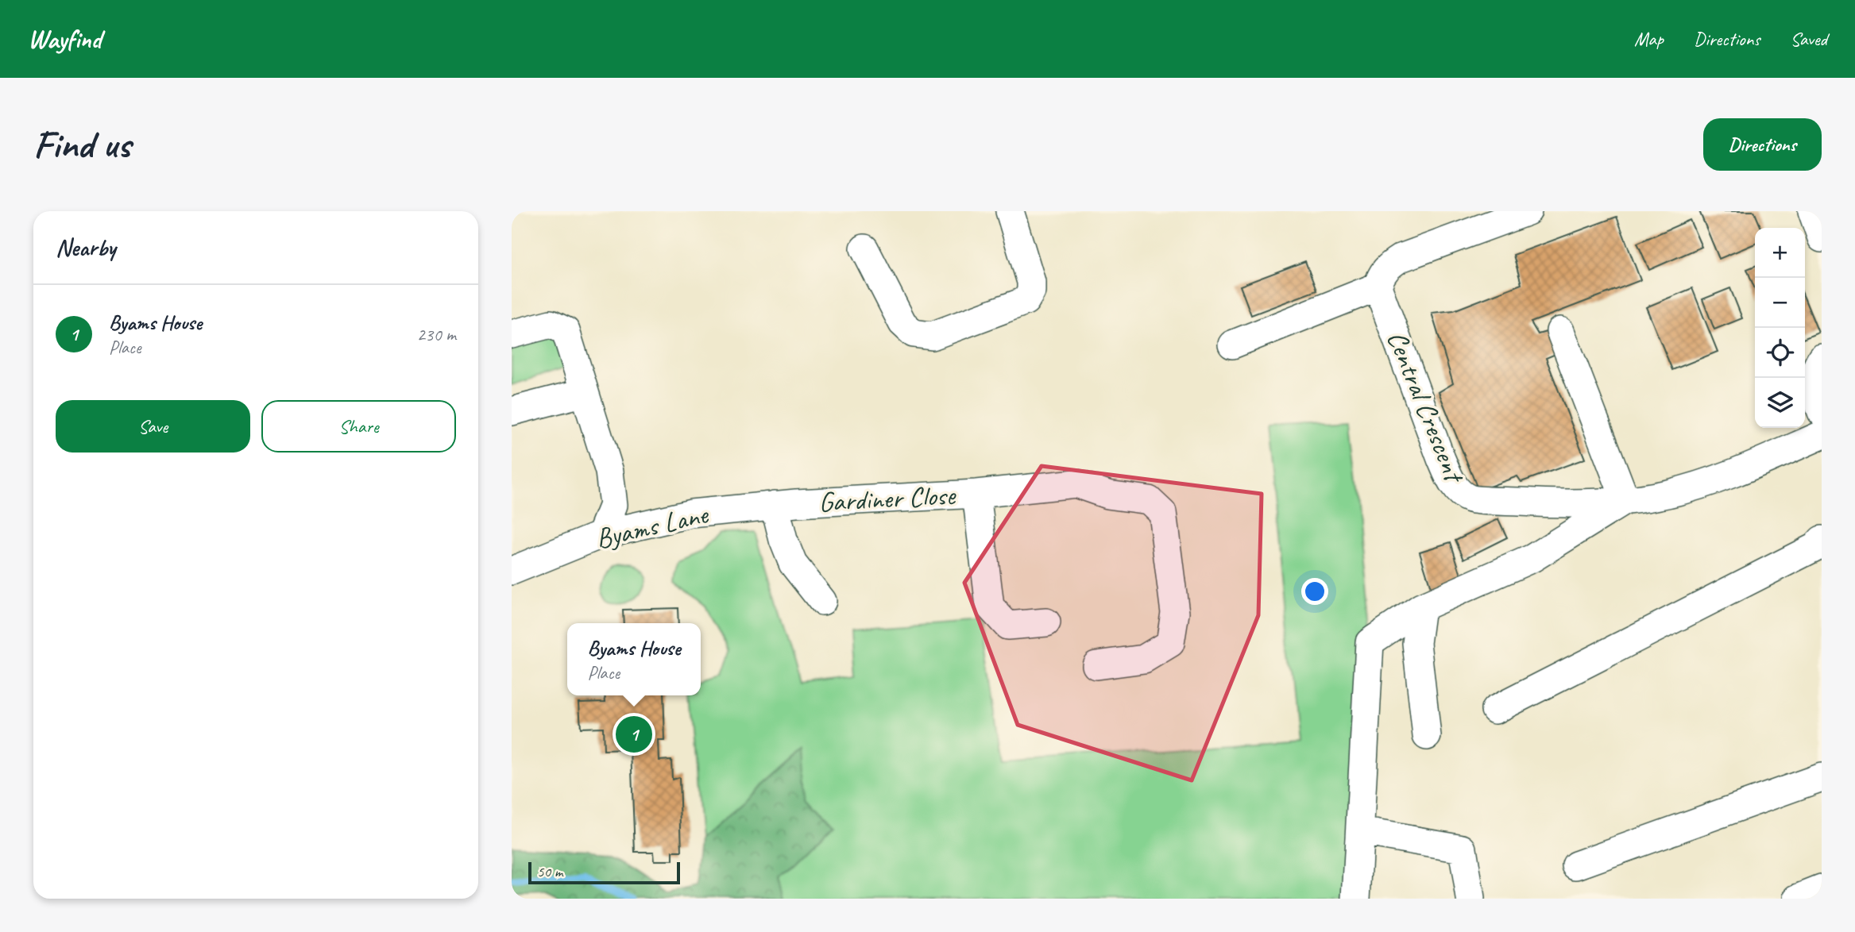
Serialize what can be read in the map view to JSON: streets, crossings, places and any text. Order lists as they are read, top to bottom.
{
  "streets": {
    "street": ["Central Crescent", "Gardiner Close", "Byams Lane"]
  },
  "crossings": [
    ["Gardiner Close", "Byams Lane"]
  ],
  "scale_bar": "50 m",
  "page": {
    "header": "Wayfind",
    "nav": ["Map", "Directions", "Saved"],
    "buttons": [
      "Directions",
      ["Save", "Share"]
    ],
    "title": "Find us",
    "heading": "Nearby",
    "map_buttons": ["+", "−"],
    "list": [
      {
        "mark": "1",
        "name": "Byams House",
        "note": "Place",
        "value": "230 m"
      }
    ],
    "popup": ["Byams House", "Place"],
    "pins": "1",
    "scale": "50 m"
  }
}
